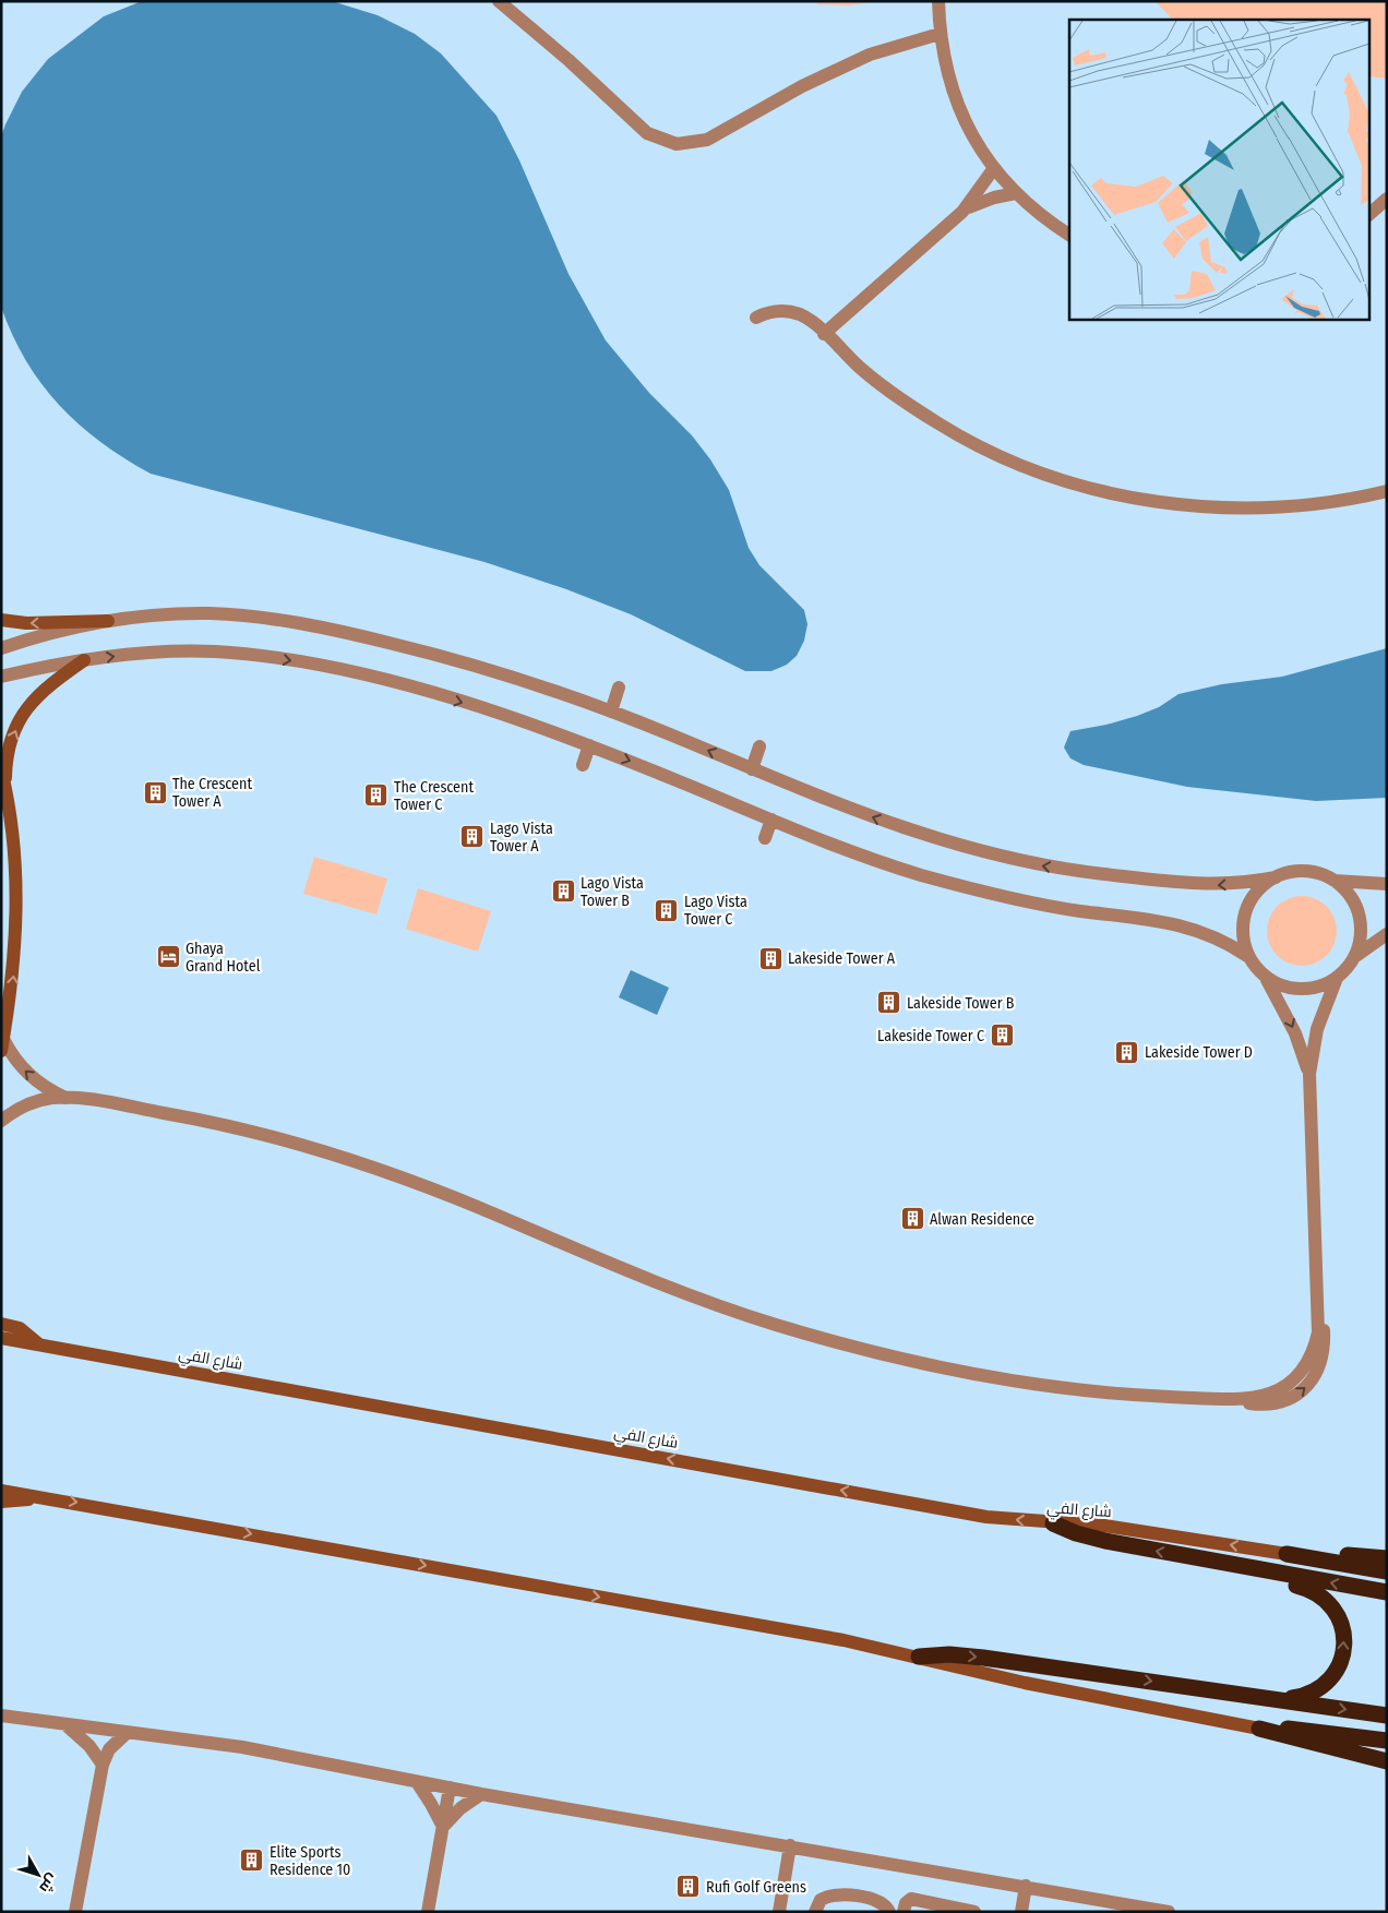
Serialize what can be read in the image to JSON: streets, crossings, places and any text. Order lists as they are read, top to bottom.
{
  "streets": {
    "street": ["شارع الفي"]
  },
  "one_way": ["شارع الفي"],
  "places": {
    "building": [
      "The Crescent Tower A",
      "The Crescent Tower C",
      "Lago Vista Tower A",
      "Lago Vista Tower B",
      "Lago Vista Tower C",
      "Lakeside Tower A",
      "Lakeside Tower B",
      "Lakeside Tower C",
      "Lakeside Tower D",
      "Alwan Residence",
      "Elite Sports Residence 10",
      "Rufi Golf Greens"
    ],
    "hotel": ["Ghaya Grand Hotel"]
  },
  "north": "bottom right"
}
